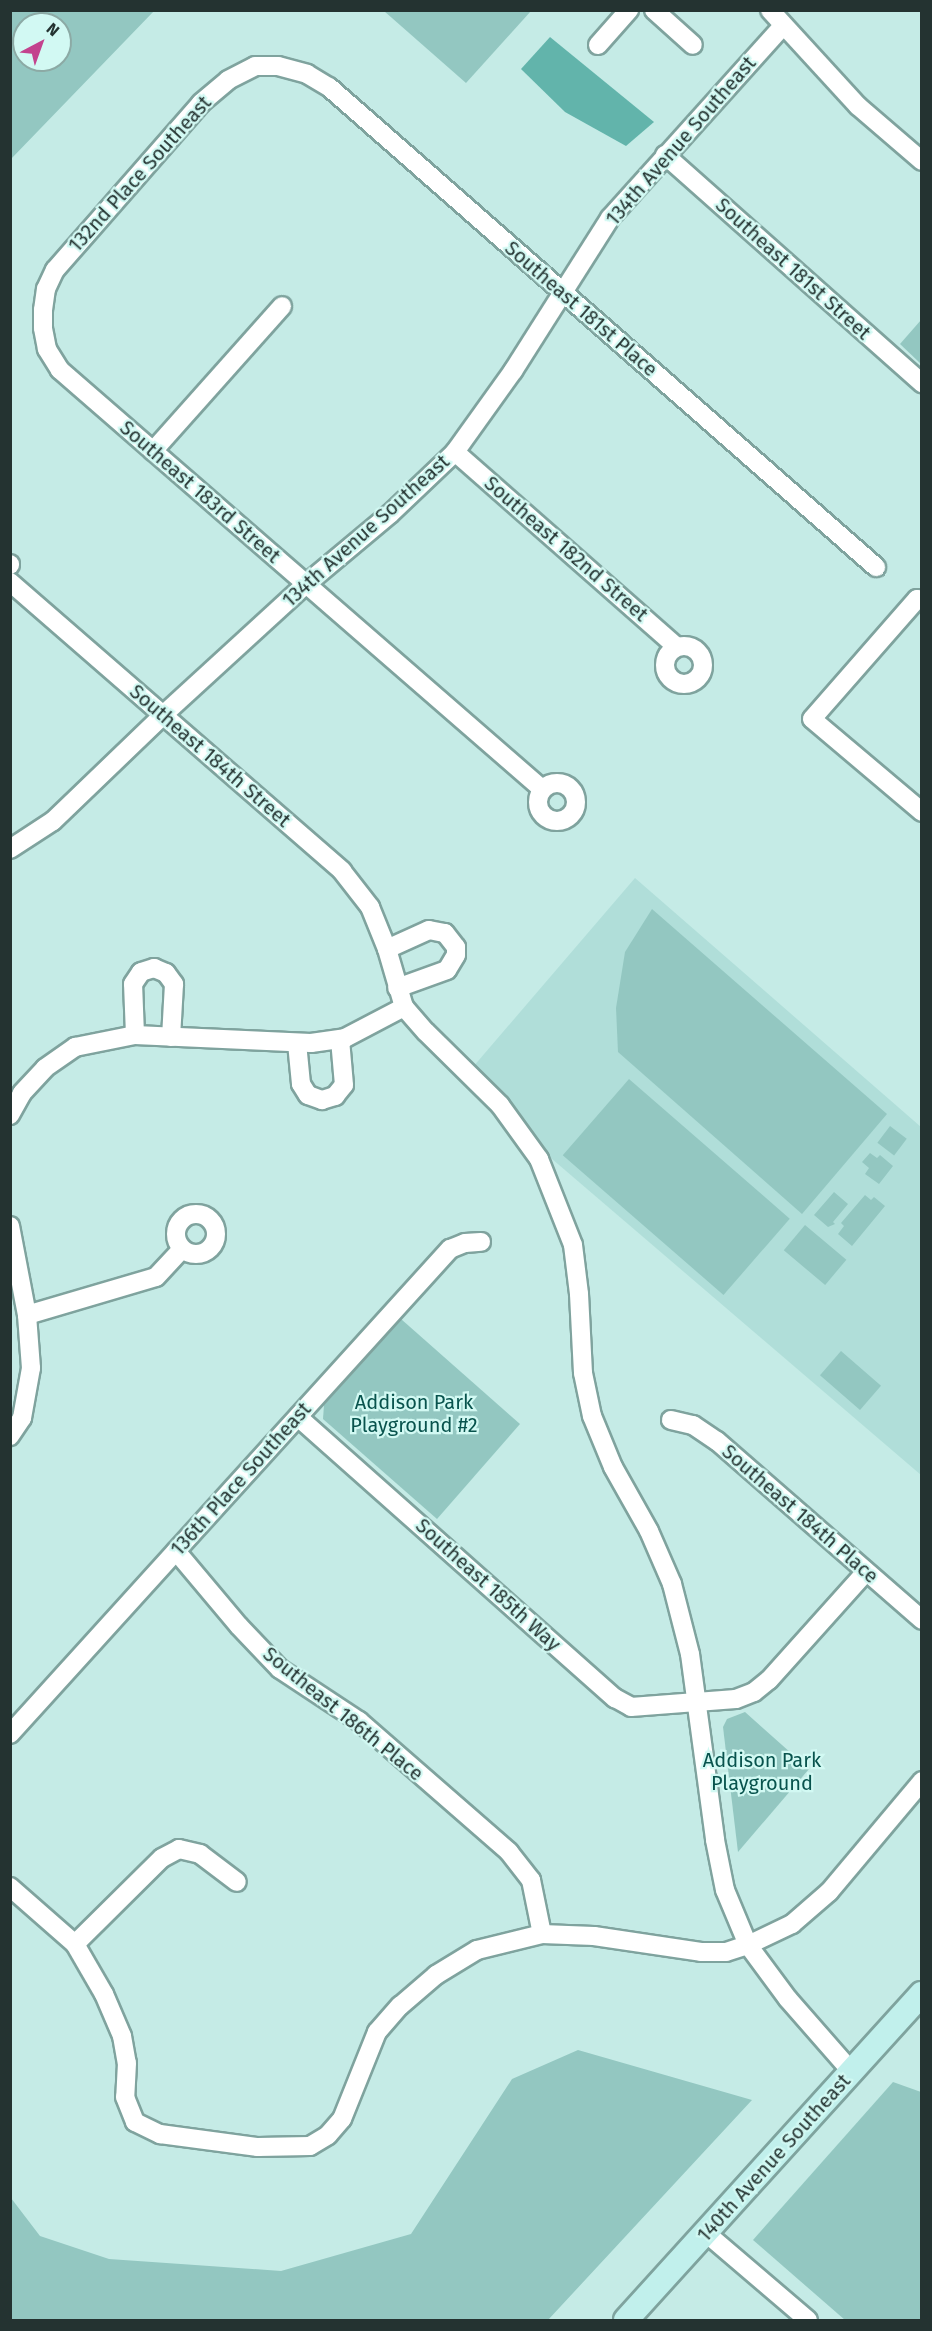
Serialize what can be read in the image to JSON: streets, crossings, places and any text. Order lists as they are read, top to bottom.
{
  "streets": {
    "main road": ["140th Avenue Southeast"],
    "street": [
      "134th Avenue Southeast",
      "132nd Place Southeast",
      "Southeast 181st Street",
      "Southeast 181st Place",
      "Southeast 183rd Street",
      "Southeast 182nd Street",
      "Southeast 184th Street",
      "136th Place Southeast",
      "Southeast 184th Place",
      "Southeast 185th Way",
      "Southeast 186th Place"
    ]
  },
  "crossings": [
    ["134th Avenue Southeast", "Southeast 181st Street"],
    ["134th Avenue Southeast", "Southeast 181st Place"],
    ["134th Avenue Southeast", "Southeast 183rd Street"],
    ["134th Avenue Southeast", "Southeast 182nd Street"],
    ["134th Avenue Southeast", "Southeast 184th Street"],
    ["132nd Place Southeast", "Southeast 181st Place"],
    ["132nd Place Southeast", "Southeast 183rd Street"],
    ["Southeast 184th Street", "Southeast 185th Way"],
    ["Southeast 184th Street", "140th Avenue Southeast"],
    ["136th Place Southeast", "Southeast 185th Way"],
    ["136th Place Southeast", "Southeast 186th Place"],
    ["Southeast 184th Place", "Southeast 185th Way"]
  ],
  "parks": ["Addison Park Playground #2", "Addison Park Playground"],
  "north": "top right"
}
